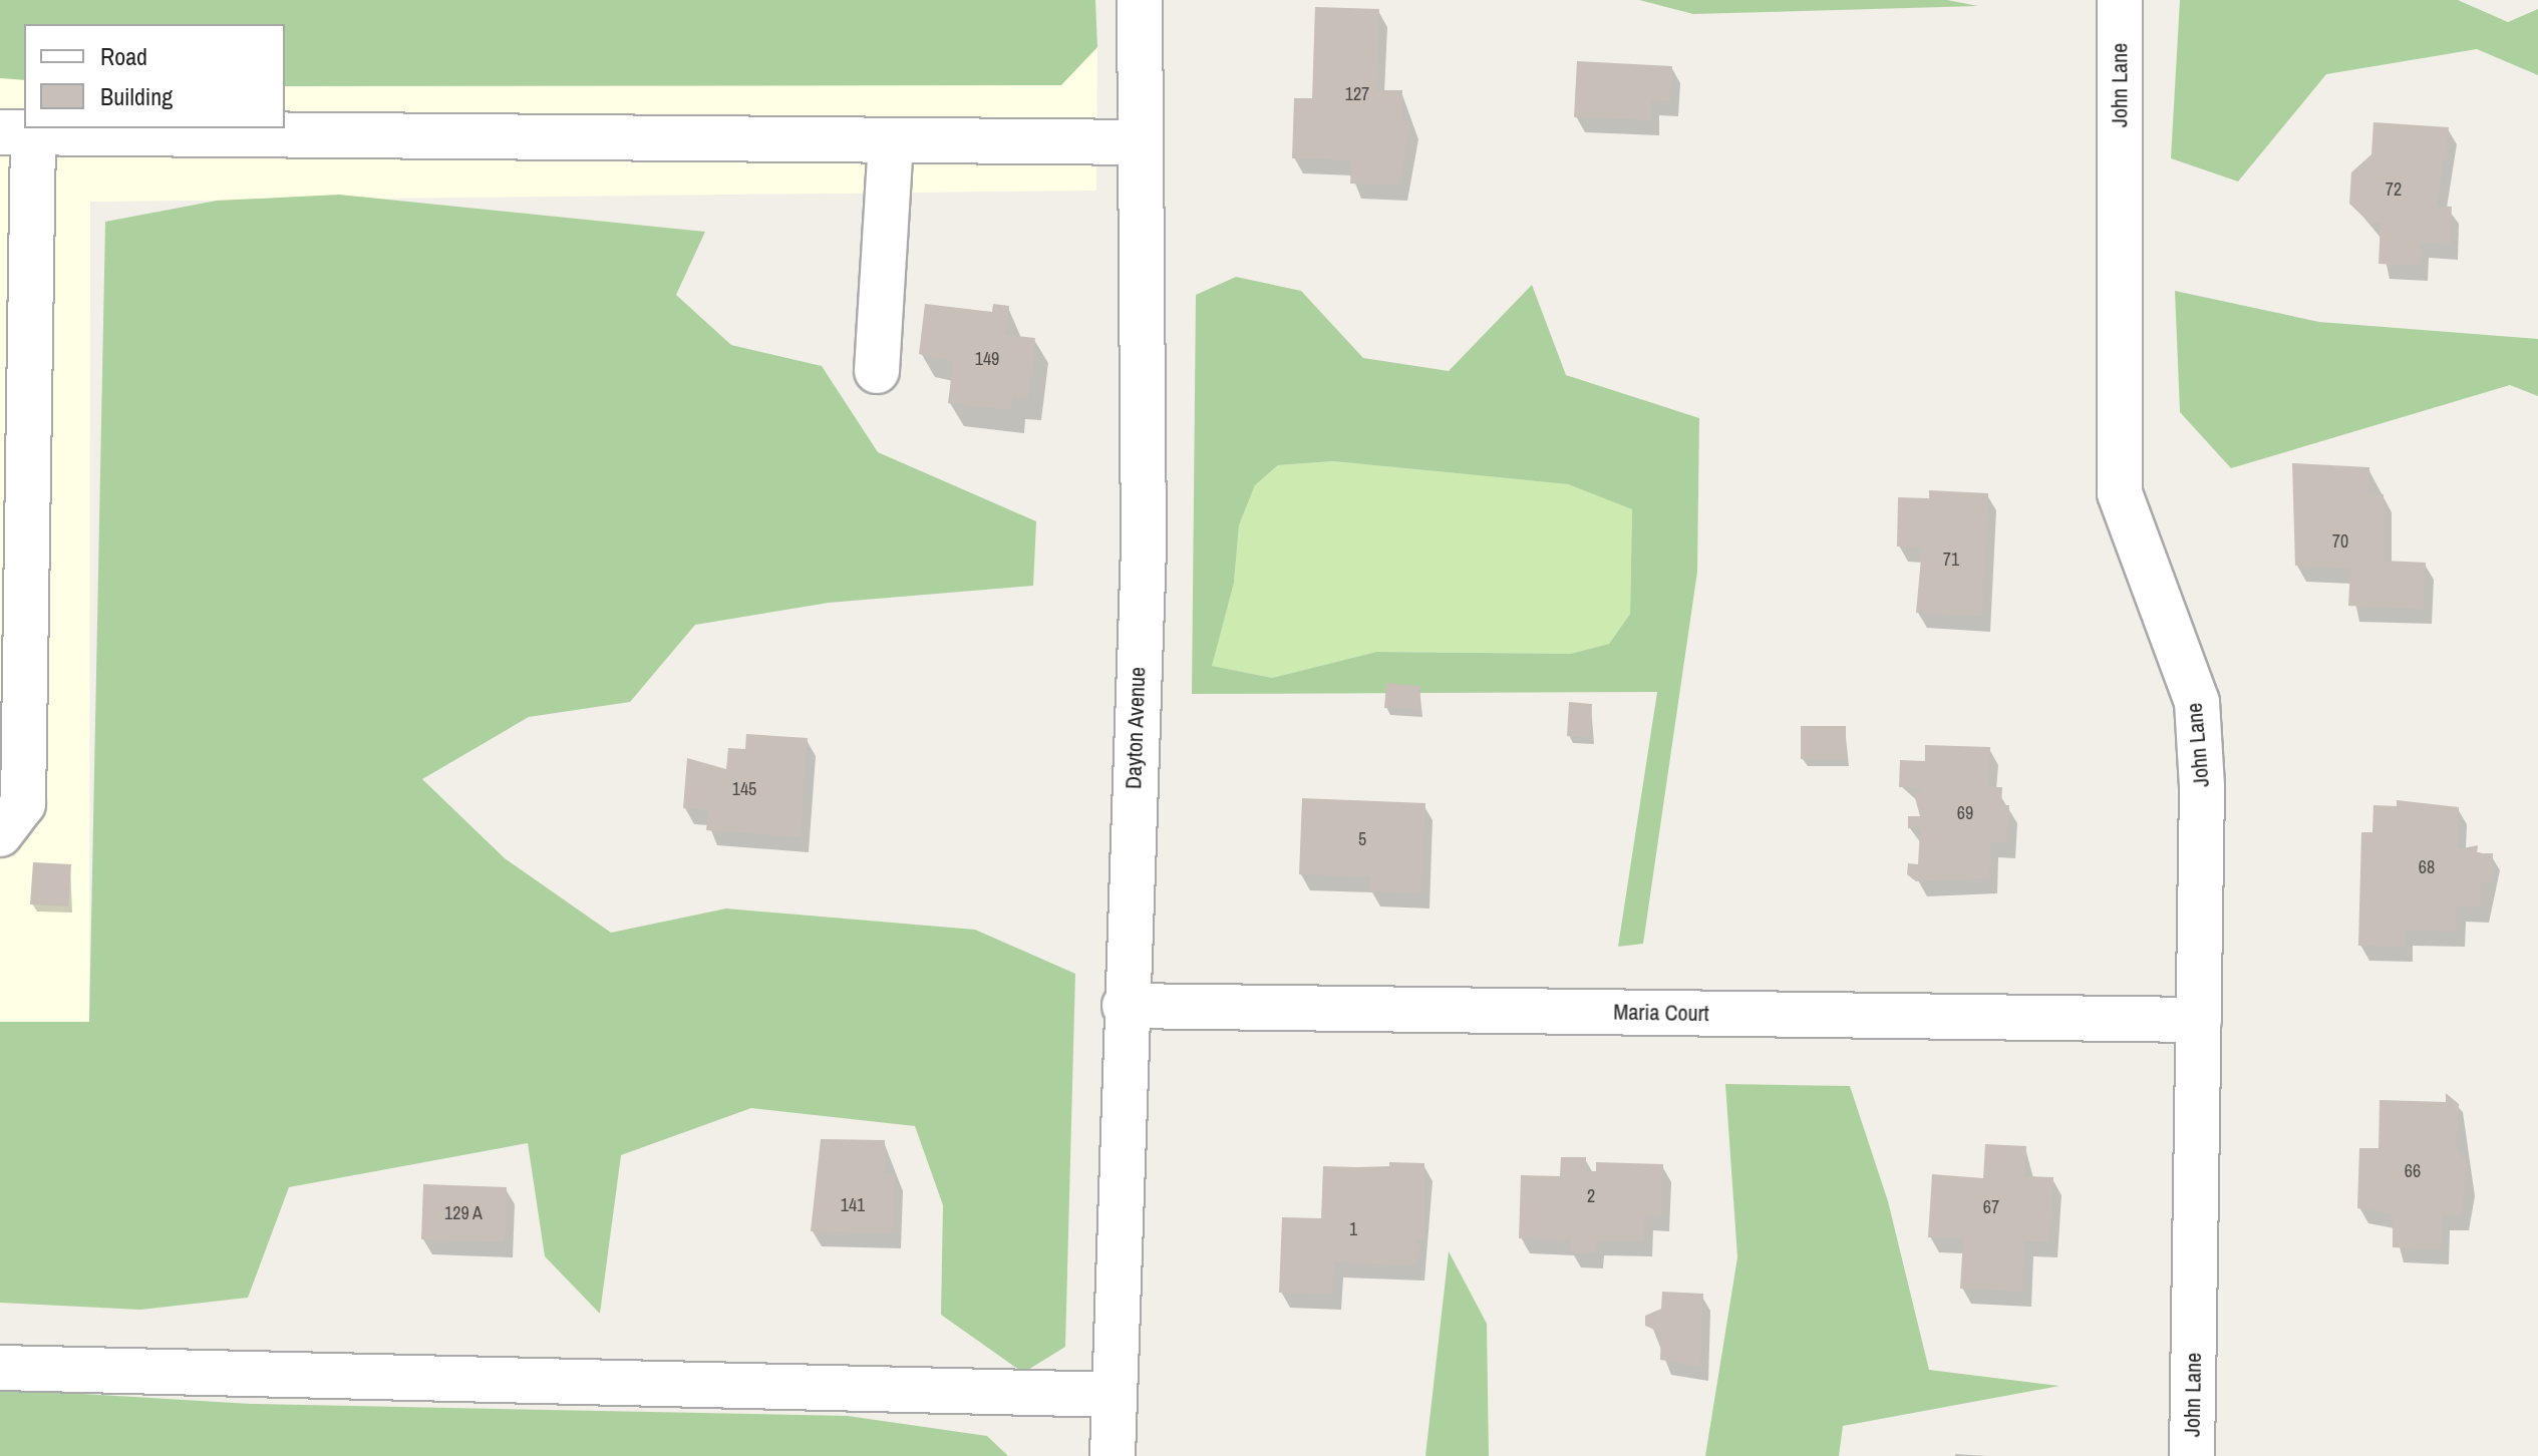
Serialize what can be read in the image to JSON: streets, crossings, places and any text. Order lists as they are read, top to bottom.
{
  "streets": {
    "street": ["John Lane", "Dayton Avenue", "Maria Court"]
  },
  "crossings": [
    ["John Lane", "Maria Court"],
    ["Dayton Avenue", "Maria Court"]
  ],
  "house_numbers": [
    "127",
    "72",
    "149",
    "70",
    "71",
    "145",
    "69",
    "5",
    "68",
    "66",
    "2",
    "141",
    "67",
    "129 A",
    "1"
  ],
  "legend": ["Road", "Building"]
}
